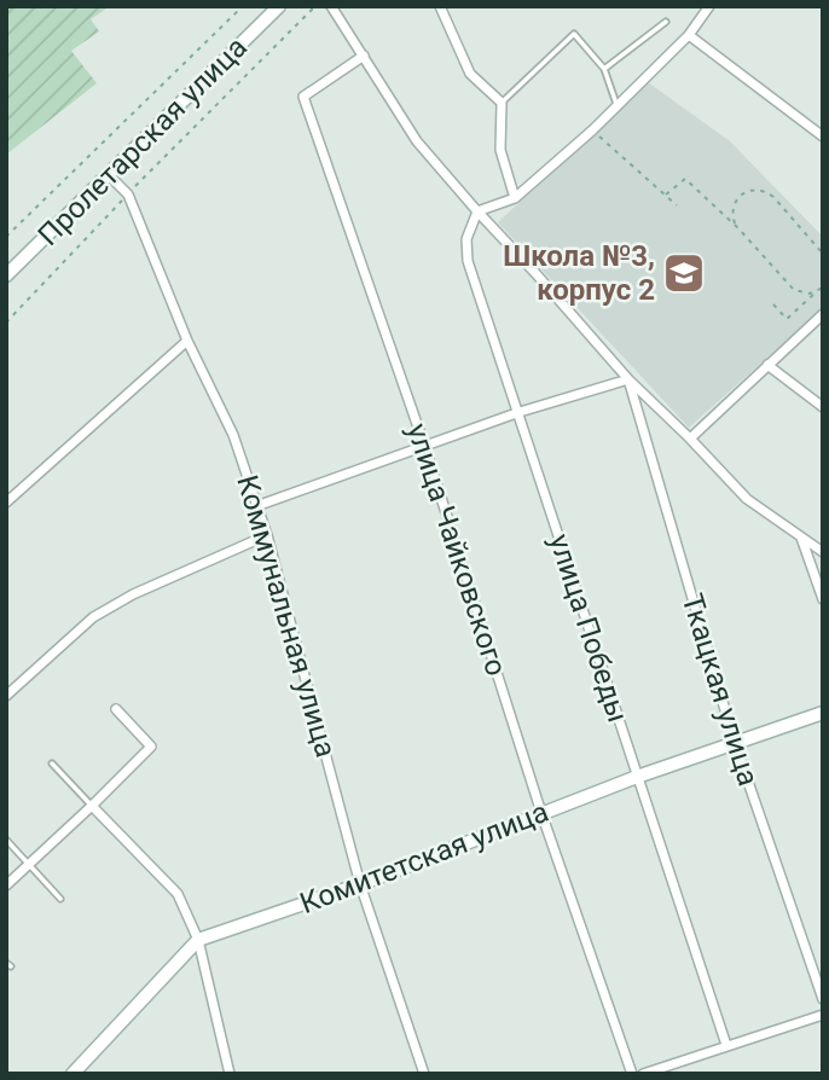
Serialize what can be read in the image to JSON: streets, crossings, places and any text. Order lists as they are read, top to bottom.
{
  "streets": {
    "street": [
      "Пролетарская улица",
      "улица Чайковского",
      "Коммунальная улица",
      "улица Победы",
      "Ткацкая улица",
      "Комитетская улица"
    ]
  },
  "crossings": [
    ["Пролетарская улица", "Коммунальная улица"],
    ["улица Чайковского", "Комитетская улица"],
    ["Коммунальная улица", "Комитетская улица"],
    ["улица Победы", "Комитетская улица"],
    ["Ткацкая улица", "Комитетская улица"]
  ],
  "places": {
    "school or university": ["Школа №3, корпус 2"]
  }
}
